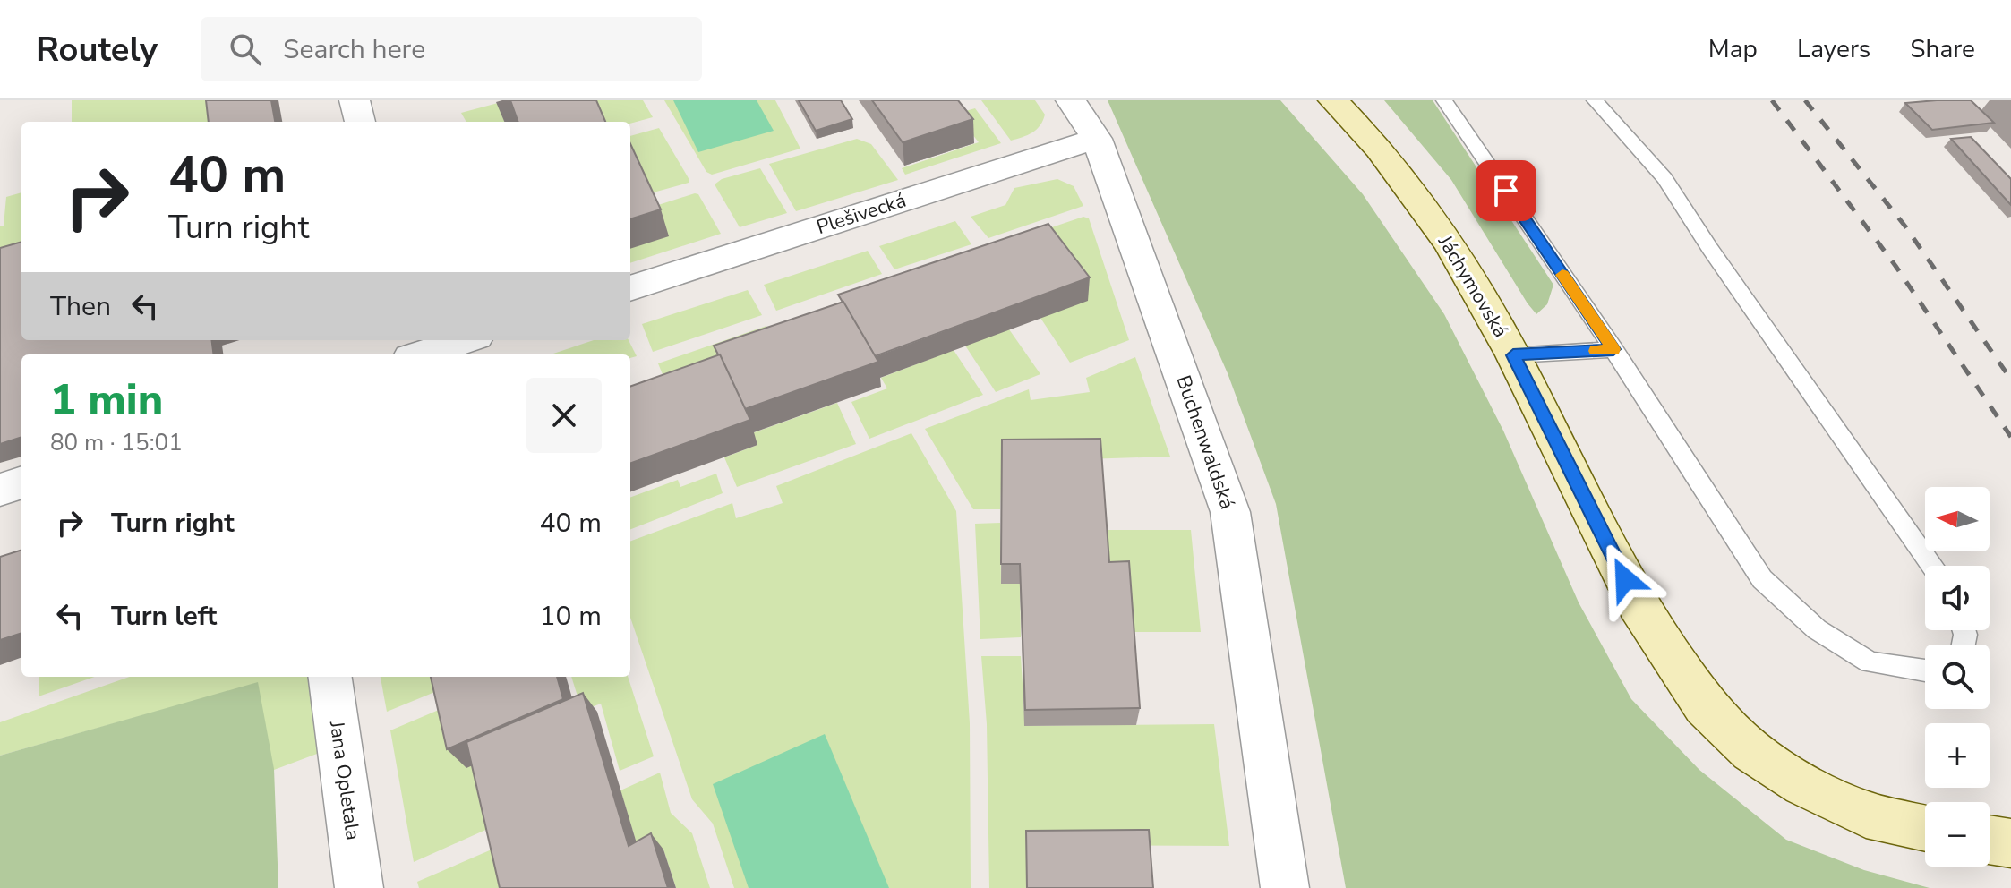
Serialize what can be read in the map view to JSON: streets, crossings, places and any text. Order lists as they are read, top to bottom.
{
  "streets": {
    "street": [
      "Plešivecká",
      "Jáchymovská",
      "Buchenwaldská",
      "Jana Opletala"
    ]
  },
  "crossings": [
    ["Plešivecká", "Buchenwaldská"]
  ],
  "north": "left",
  "page": {
    "header": "Routely",
    "search": "Search here",
    "nav": ["Map", "Layers", "Share"],
    "turn": ["40 m", "Turn right"],
    "then": "Then",
    "heading": ["1 min", "80 m · 15:01"],
    "list": [
      {
        "name": "Turn right",
        "value": "40 m"
      },
      {
        "name": "Turn left",
        "value": "10 m"
      }
    ],
    "map_buttons": ["+", "−"]
  }
}
